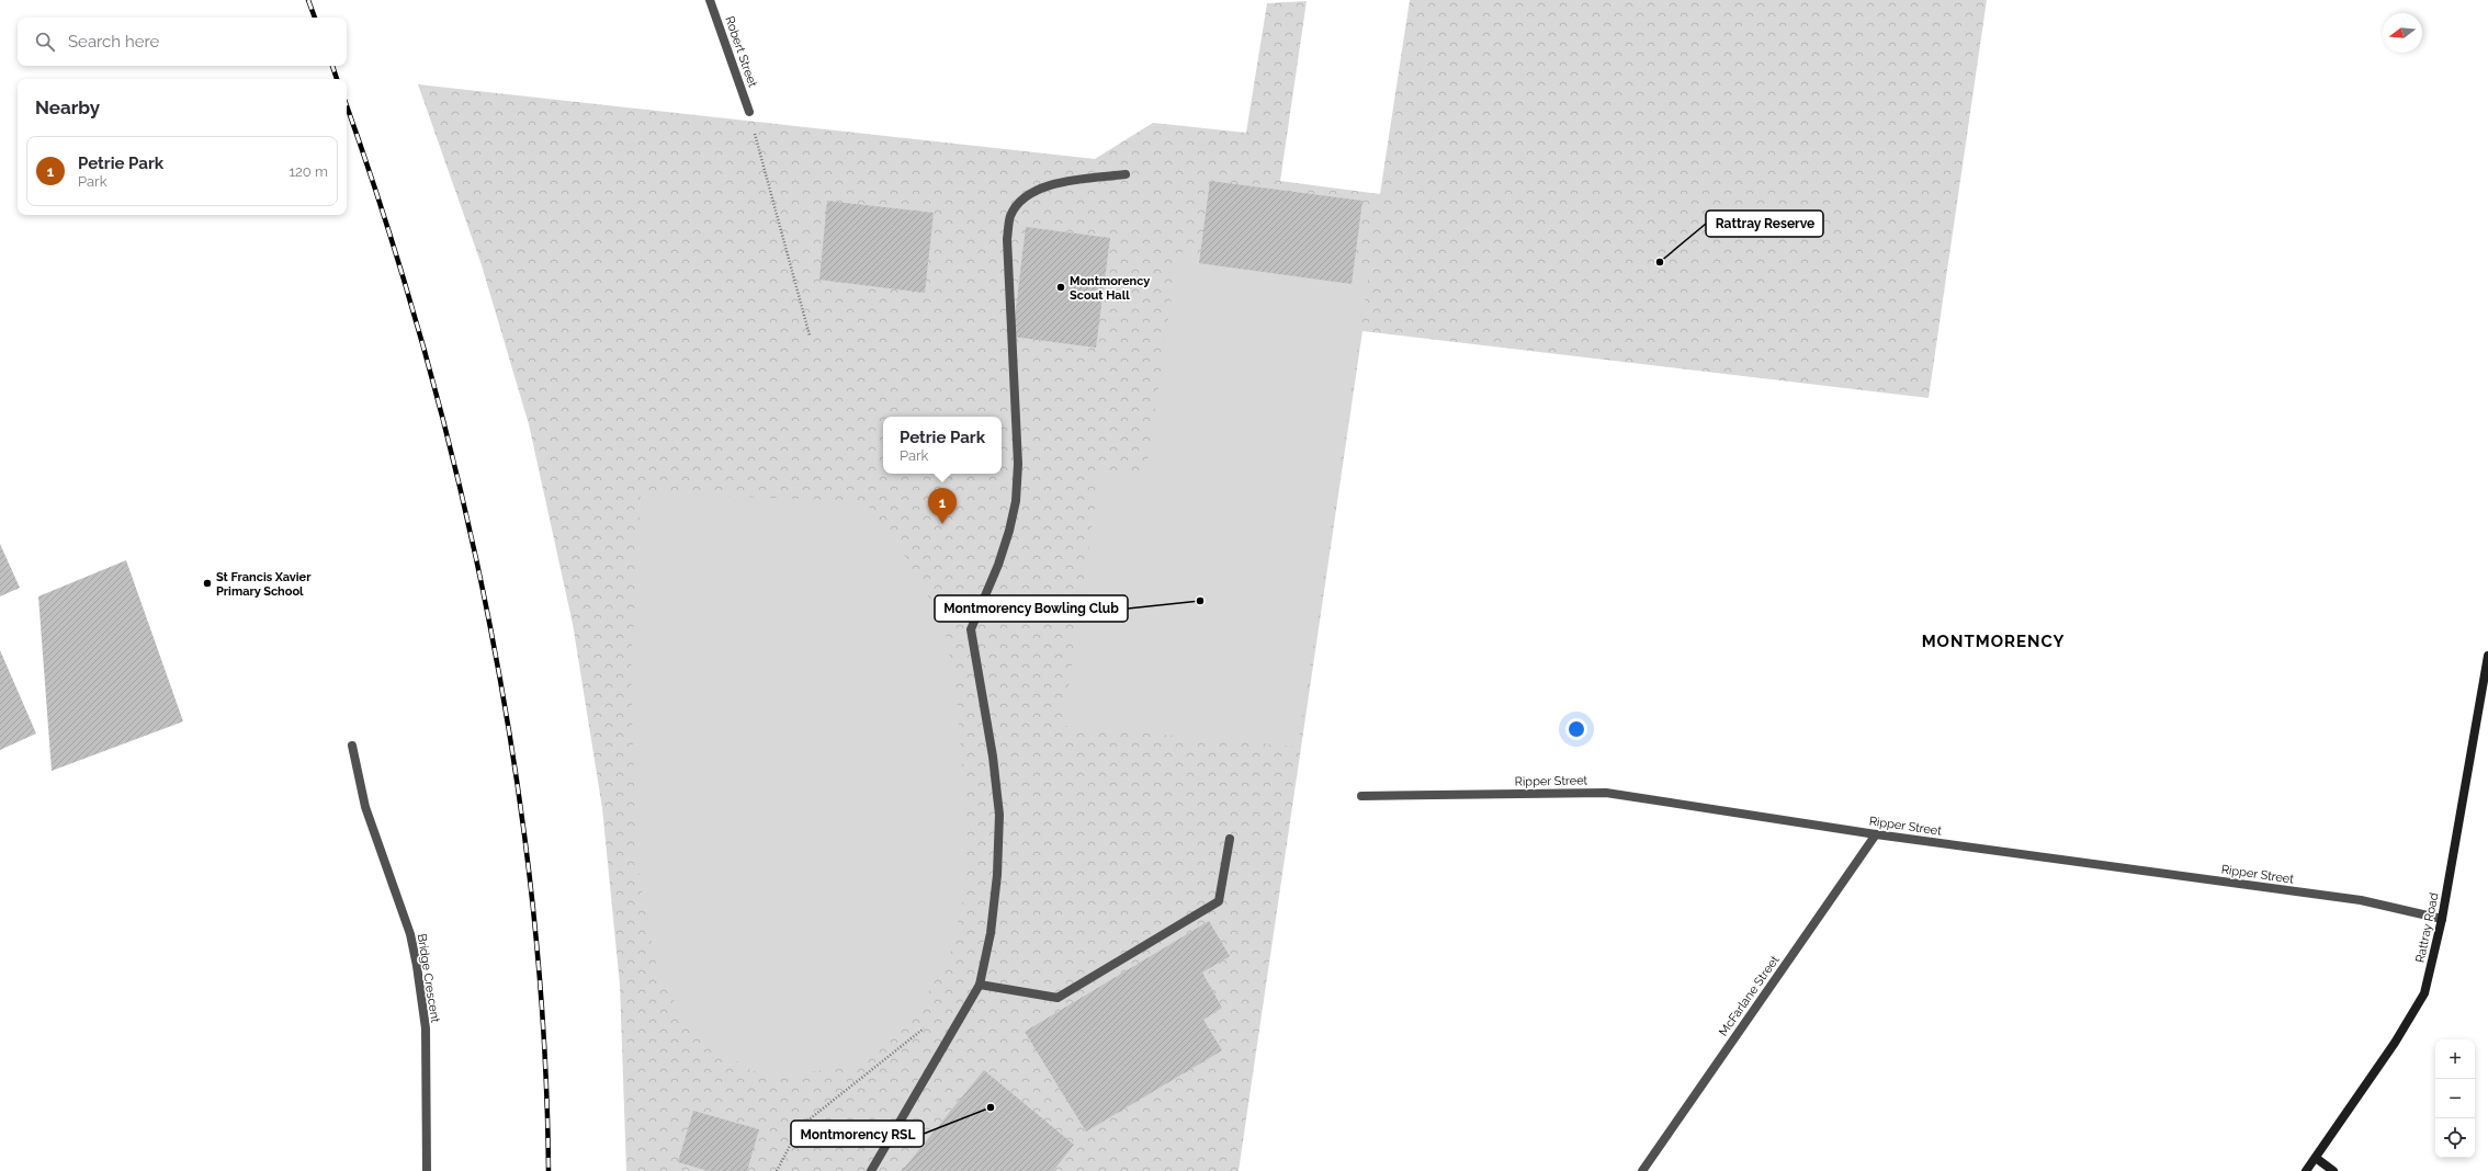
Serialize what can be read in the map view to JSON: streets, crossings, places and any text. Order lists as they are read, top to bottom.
{
  "streets": {
    "street": [
      "Robert Street",
      "Ripper Street",
      "Rattray Road",
      "Bridge Crescent",
      "McFarlane Street"
    ]
  },
  "crossings": [
    ["Ripper Street", "Rattray Road"],
    ["Ripper Street", "McFarlane Street"]
  ],
  "districts": ["MONTMORENCY"],
  "places": [
    "Rattray Reserve",
    "Montmorency Scout Hall",
    "St Francis Xavier Primary School",
    "Montmorency Bowling Club",
    "Montmorency RSL"
  ],
  "north": "left",
  "page": {
    "search": "Search here",
    "heading": "Nearby",
    "list": [
      {
        "mark": "1",
        "name": "Petrie Park",
        "note": "Park",
        "value": "120 m"
      }
    ],
    "popup": ["Petrie Park", "Park"],
    "pins": "1",
    "map_buttons": ["+", "−"]
  }
}
